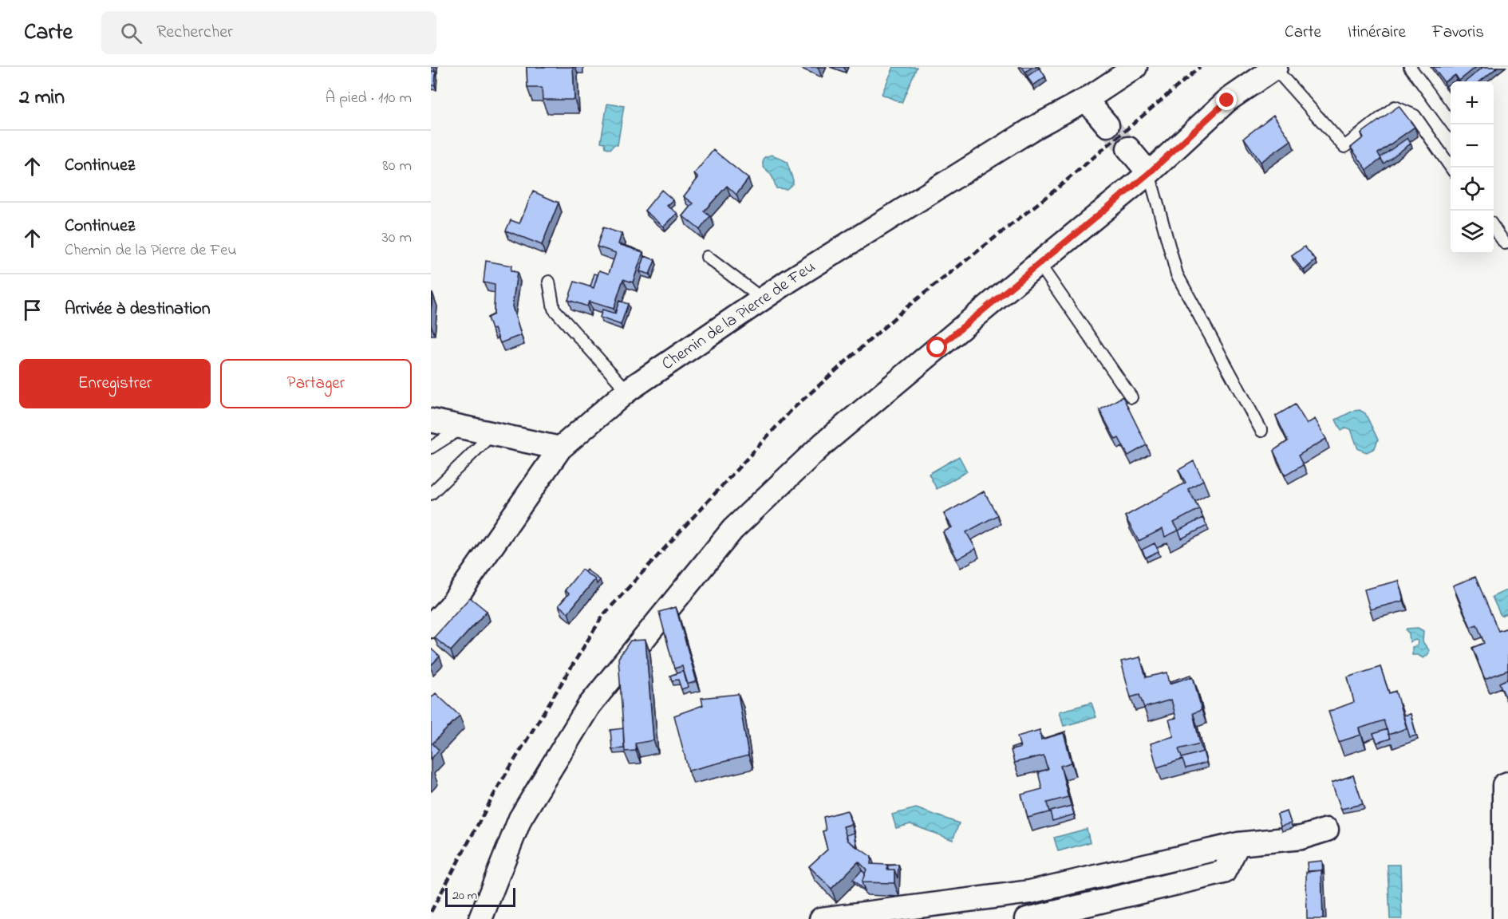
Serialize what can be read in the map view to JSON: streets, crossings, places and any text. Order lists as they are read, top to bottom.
{
  "streets": {
    "street": ["Chemin de la Pierre de Feu"]
  },
  "scale_bar": "20 m",
  "page": {
    "header": "Carte",
    "search": "Rechercher",
    "nav": ["Carte", "Itinéraire", "Favoris"],
    "heading": ["2 min", "À pied · 110 m"],
    "map_buttons": ["+", "−"],
    "list": [
      ["Continuez", "80 m"],
      ["Continuez", "Chemin de la Pierre de Feu", "30 m"],
      "Arrivée à destination"
    ],
    "buttons": ["Enregistrer", "Partager"],
    "scale": "20 m"
  }
}
